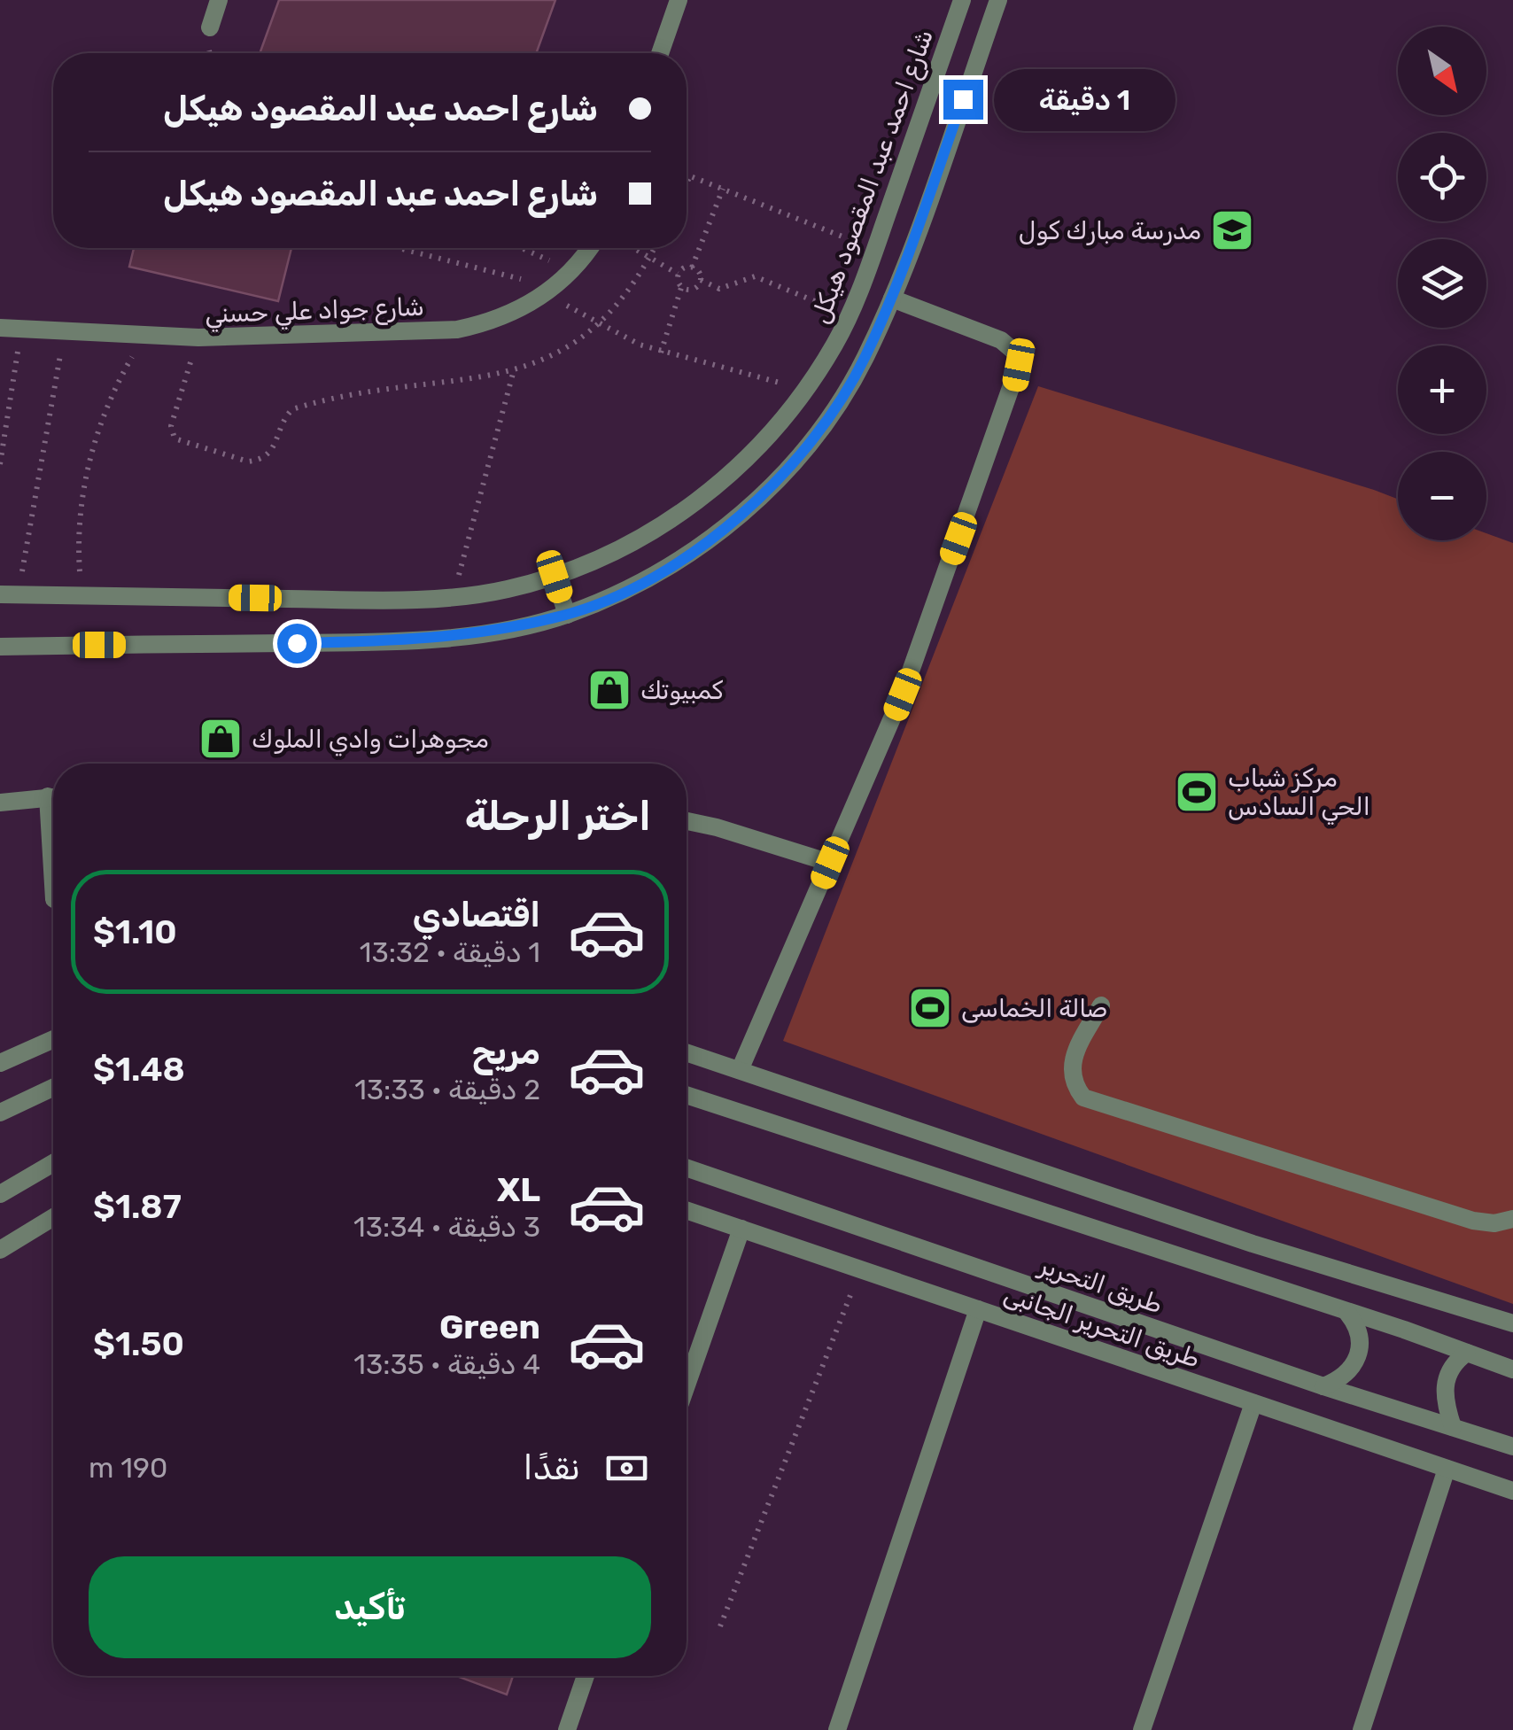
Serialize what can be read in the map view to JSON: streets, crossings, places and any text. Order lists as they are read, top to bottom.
{
  "streets": {
    "street": [
      "شارع احمد عبد المقصود هيكل",
      "شارع جواد علي حسني",
      "طريق التحرير",
      "طريق التحرير الجانبى"
    ]
  },
  "places": {
    "school or university": ["مدرسة مبارك كول"],
    "shop": ["كمبيوتك", "مجوهرات وادي الملوك"],
    "sports": ["مركز شباب الحي السادس", "صالة الخماسى"]
  },
  "north": "bottom right",
  "page": {
    "map_buttons": ["+", "−"],
    "banner": ["شارع احمد عبد المقصود هيكل", "شارع احمد عبد المقصود هيكل"],
    "bubble": "1 دقيقة",
    "heading": "اختر الرحلة",
    "list": [
      {
        "name": "اقتصادي",
        "note": "1 دقيقة · 13:32",
        "value": "$1.10"
      },
      {
        "name": "مريح",
        "note": "2 دقيقة · 13:33",
        "value": "$1.48"
      },
      {
        "name": "XL",
        "note": "3 دقيقة · 13:34",
        "value": "$1.87"
      },
      {
        "name": "Green",
        "note": "4 دقيقة · 13:35",
        "value": "$1.50"
      }
    ],
    "pay": ["نقدًا", "190 m"],
    "buttons": "تأكيد"
  }
}
